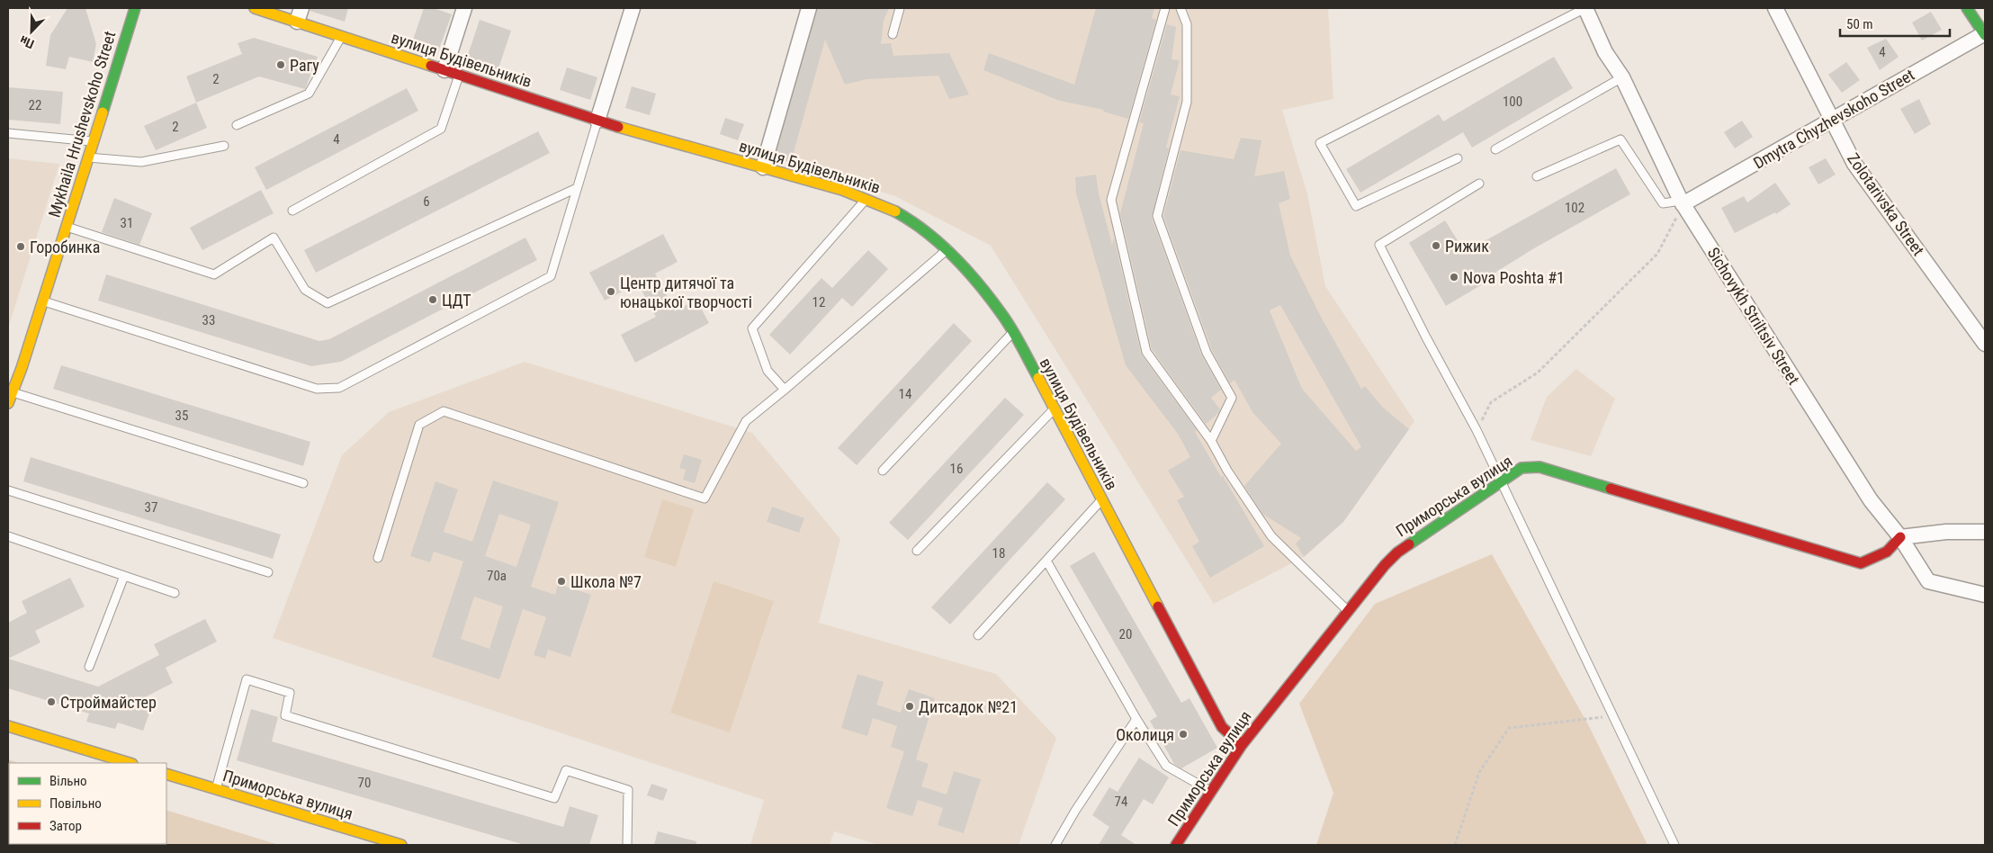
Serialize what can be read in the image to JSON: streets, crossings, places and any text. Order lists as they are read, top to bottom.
{
  "streets": {
    "street": [
      "вулиця Будівельників",
      "Dmytra Chyzhevskoho Street",
      "Mykhaila Hrushevskoho Street",
      "Zolotarivska Street",
      "Sichovykh Striltsiv Street",
      "Приморська вулиця"
    ]
  },
  "crossings": [
    ["вулиця Будівельників", "Приморська вулиця"],
    ["Dmytra Chyzhevskoho Street", "Zolotarivska Street"],
    ["Dmytra Chyzhevskoho Street", "Sichovykh Striltsiv Street"],
    ["Sichovykh Striltsiv Street", "Приморська вулиця"]
  ],
  "places": [
    "Рагу",
    "Рижик",
    "Горобинка",
    "Nova Poshta #1",
    "Центр дитячої та юнацької творчості",
    "ЦДТ",
    "Школа №7",
    "Строймайстер",
    "Дитсадок №21",
    "Околиця"
  ],
  "house_numbers": [
    "4",
    "2",
    "100",
    "22",
    "2",
    "4",
    "6",
    "102",
    "31",
    "12",
    "33",
    "14",
    "35",
    "16",
    "37",
    "18",
    "70а",
    "20",
    "70",
    "74"
  ],
  "legend": ["Вільно", "Повільно", "Затор"],
  "scale_bar": "50 m",
  "north": "bottom left"
}
